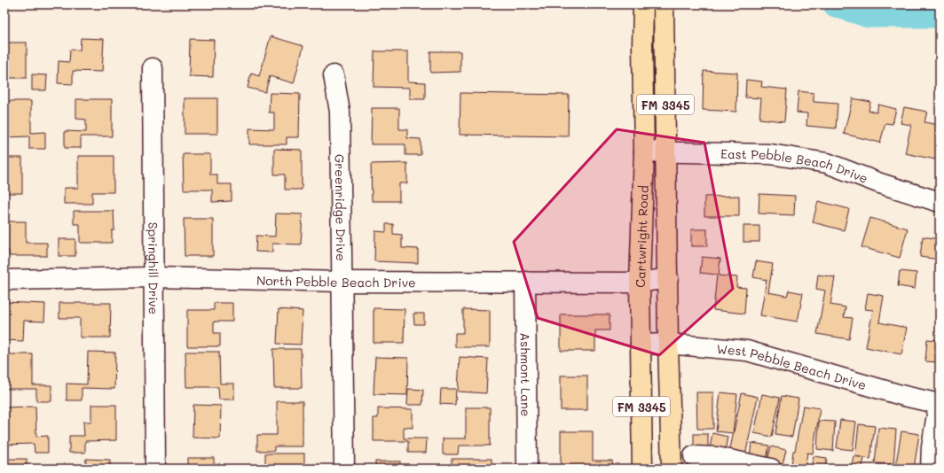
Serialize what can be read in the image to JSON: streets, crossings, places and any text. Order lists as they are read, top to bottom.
{
  "streets": {
    "main road": ["FM 3345", "Cartwright Road"],
    "street": [
      "East Pebble Beach Drive",
      "Greenridge Drive",
      "Springhill Drive",
      "North Pebble Beach Drive",
      "West Pebble Beach Drive",
      "Ashmont Lane"
    ]
  },
  "crossings": [
    ["East Pebble Beach Drive", "Cartwright Road"],
    ["Greenridge Drive", "North Pebble Beach Drive"],
    ["Cartwright Road", "North Pebble Beach Drive"],
    ["Cartwright Road", "West Pebble Beach Drive"],
    ["Springhill Drive", "North Pebble Beach Drive"],
    ["North Pebble Beach Drive", "Ashmont Lane"]
  ]
}
